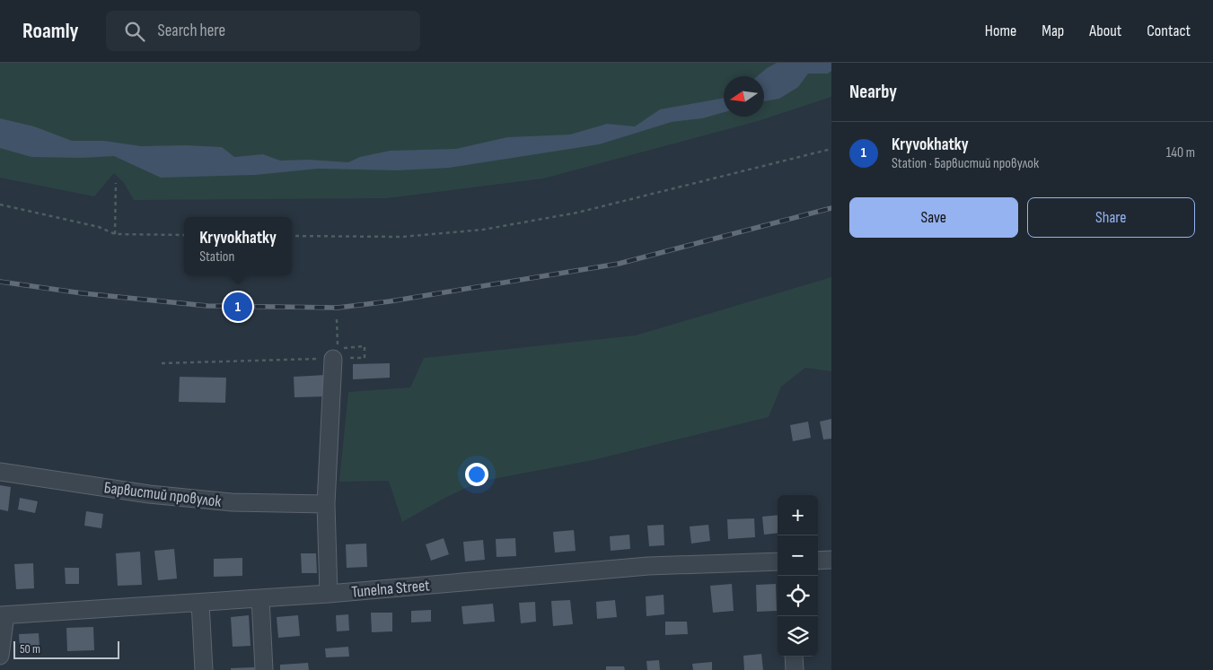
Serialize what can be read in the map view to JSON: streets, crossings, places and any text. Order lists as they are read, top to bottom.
{
  "streets": {
    "street": ["Барвистий провулок", "Tunelna Street"]
  },
  "scale_bar": "50 m",
  "north": "left",
  "page": {
    "header": "Roamly",
    "search": "Search here",
    "nav": [
      "Home",
      "Map",
      "About",
      "Contact"
    ],
    "heading": "Nearby",
    "list": [
      {
        "mark": "1",
        "name": "Kryvokhatky",
        "note": "Station · Барвистий провулок",
        "value": "140 m"
      }
    ],
    "buttons": ["Save", "Share"],
    "popup": ["Kryvokhatky", "Station"],
    "pins": "1",
    "map_buttons": ["+", "−"],
    "scale": "50 m"
  }
}
